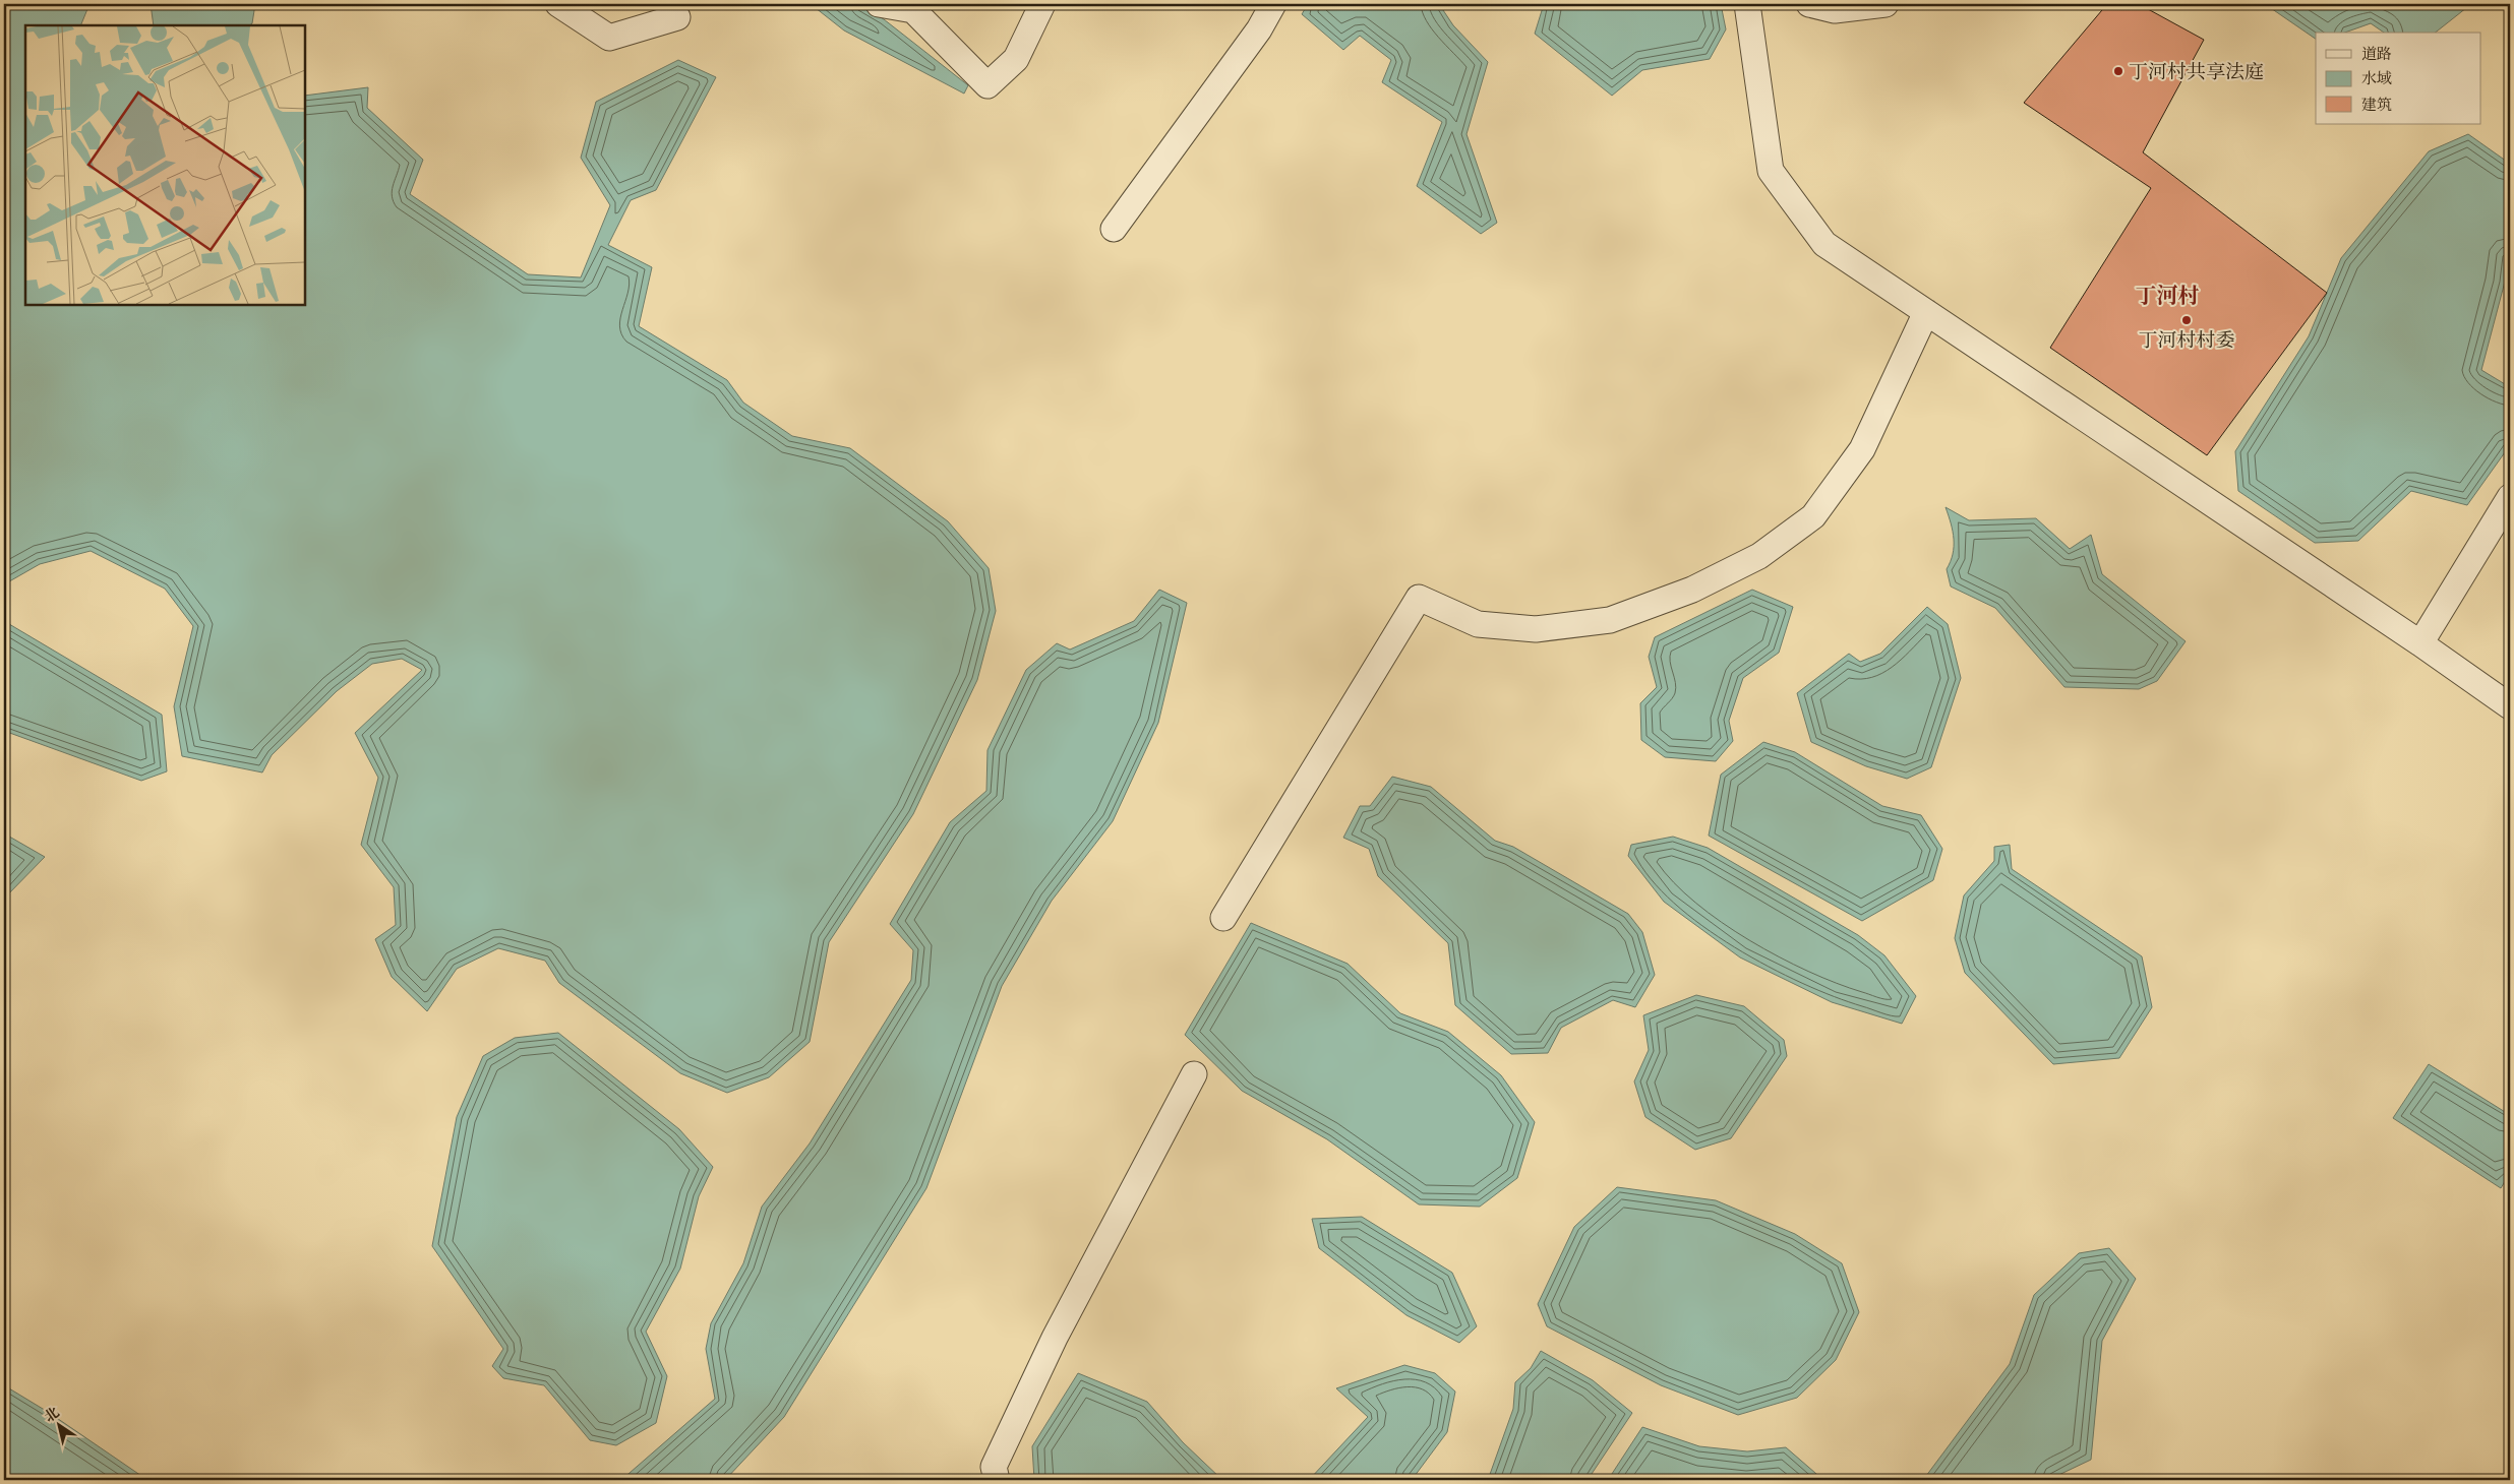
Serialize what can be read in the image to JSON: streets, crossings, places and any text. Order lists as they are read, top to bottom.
{
  "districts": ["丁河村"],
  "places": ["丁河村共享法庭", "丁河村村委"],
  "legend": ["道路", "水域", "建筑"],
  "north": "top left"
}
